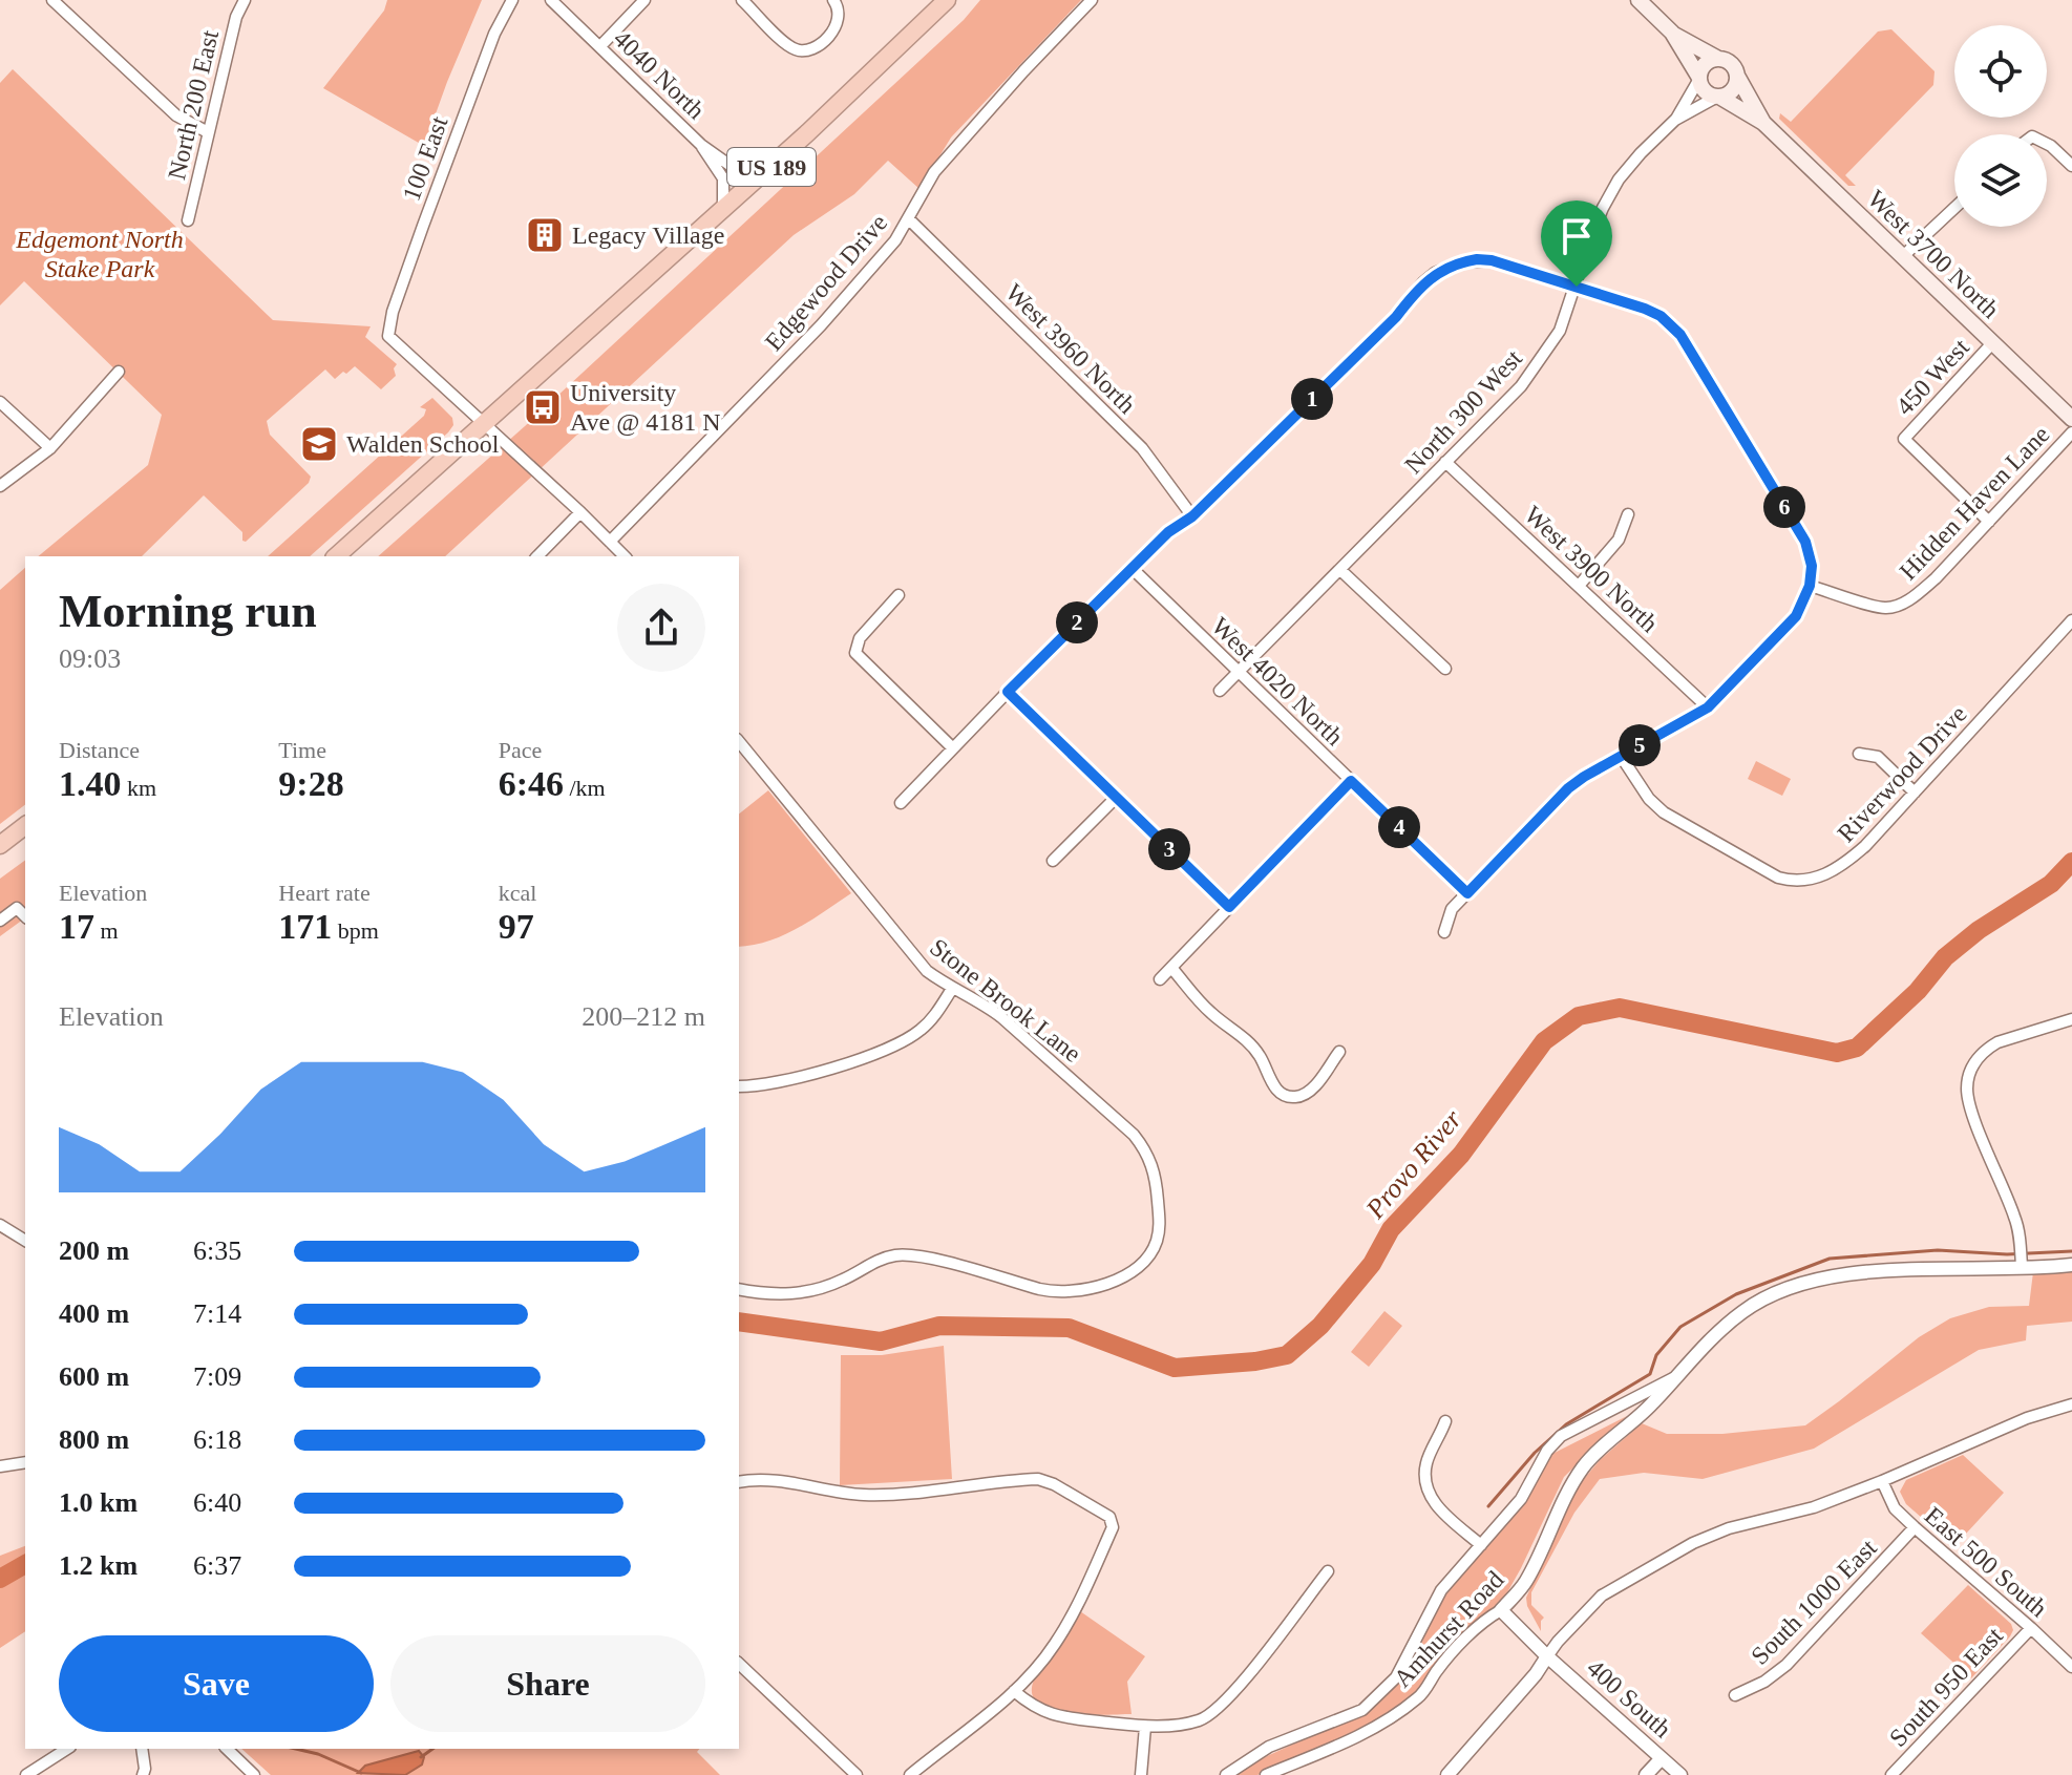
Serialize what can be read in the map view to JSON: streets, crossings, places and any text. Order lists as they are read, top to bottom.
{
  "streets": {
    "highway": ["US 189"],
    "main road": ["West 3700 North"],
    "street": [
      "4040 North",
      "North 200 East",
      "100 East",
      "Edgewood Drive",
      "West 3960 North",
      "450 West",
      "North 300 West",
      "Hidden Haven Lane",
      "West 3900 North",
      "West 4020 North",
      "Riverwood Drive",
      "Stone Brook Lane",
      "East 500 South",
      "South 1000 East",
      "Amhurst Road",
      "South 950 East",
      "400 South"
    ]
  },
  "crossings": [
    ["4040 North", "US 189"],
    ["100 East", "US 189"],
    ["West 3700 North", "450 West"],
    ["West 3700 North", "North 300 West"],
    ["Edgewood Drive", "West 3960 North"],
    ["450 West", "Hidden Haven Lane"],
    ["North 300 West", "West 3900 North"],
    ["North 300 West", "West 4020 North"],
    ["East 500 South", "South 1000 East"],
    ["East 500 South", "South 950 East"],
    ["Amhurst Road", "400 South"]
  ],
  "water": ["Provo River"],
  "parks": ["Edgemont North Stake Park"],
  "places": {
    "building": ["Legacy Village"],
    "bus stop": ["University Ave @ 4181 N"],
    "school or university": ["Walden School"]
  },
  "page": {
    "pins": [
      "1",
      "6",
      "2",
      "5",
      "4",
      "3"
    ],
    "heading": ["Morning run", "09:03"],
    "stats": [
      ["Distance", "1.40 km"],
      ["Time", "9:28"],
      ["Pace", "6:46 /km"],
      ["Elevation", "17 m"],
      ["Heart rate", "171 bpm"],
      ["kcal", "97"]
    ],
    "chart": ["Elevation", "200–212 m"],
    "list": [
      {
        "name": "200 m",
        "note": "6:35"
      },
      {
        "name": "400 m",
        "note": "7:14"
      },
      {
        "name": "600 m",
        "note": "7:09"
      },
      {
        "name": "800 m",
        "note": "6:18"
      },
      {
        "name": "1.0 km",
        "note": "6:40"
      },
      {
        "name": "1.2 km",
        "note": "6:37"
      }
    ],
    "buttons": ["Save", "Share"]
  }
}
